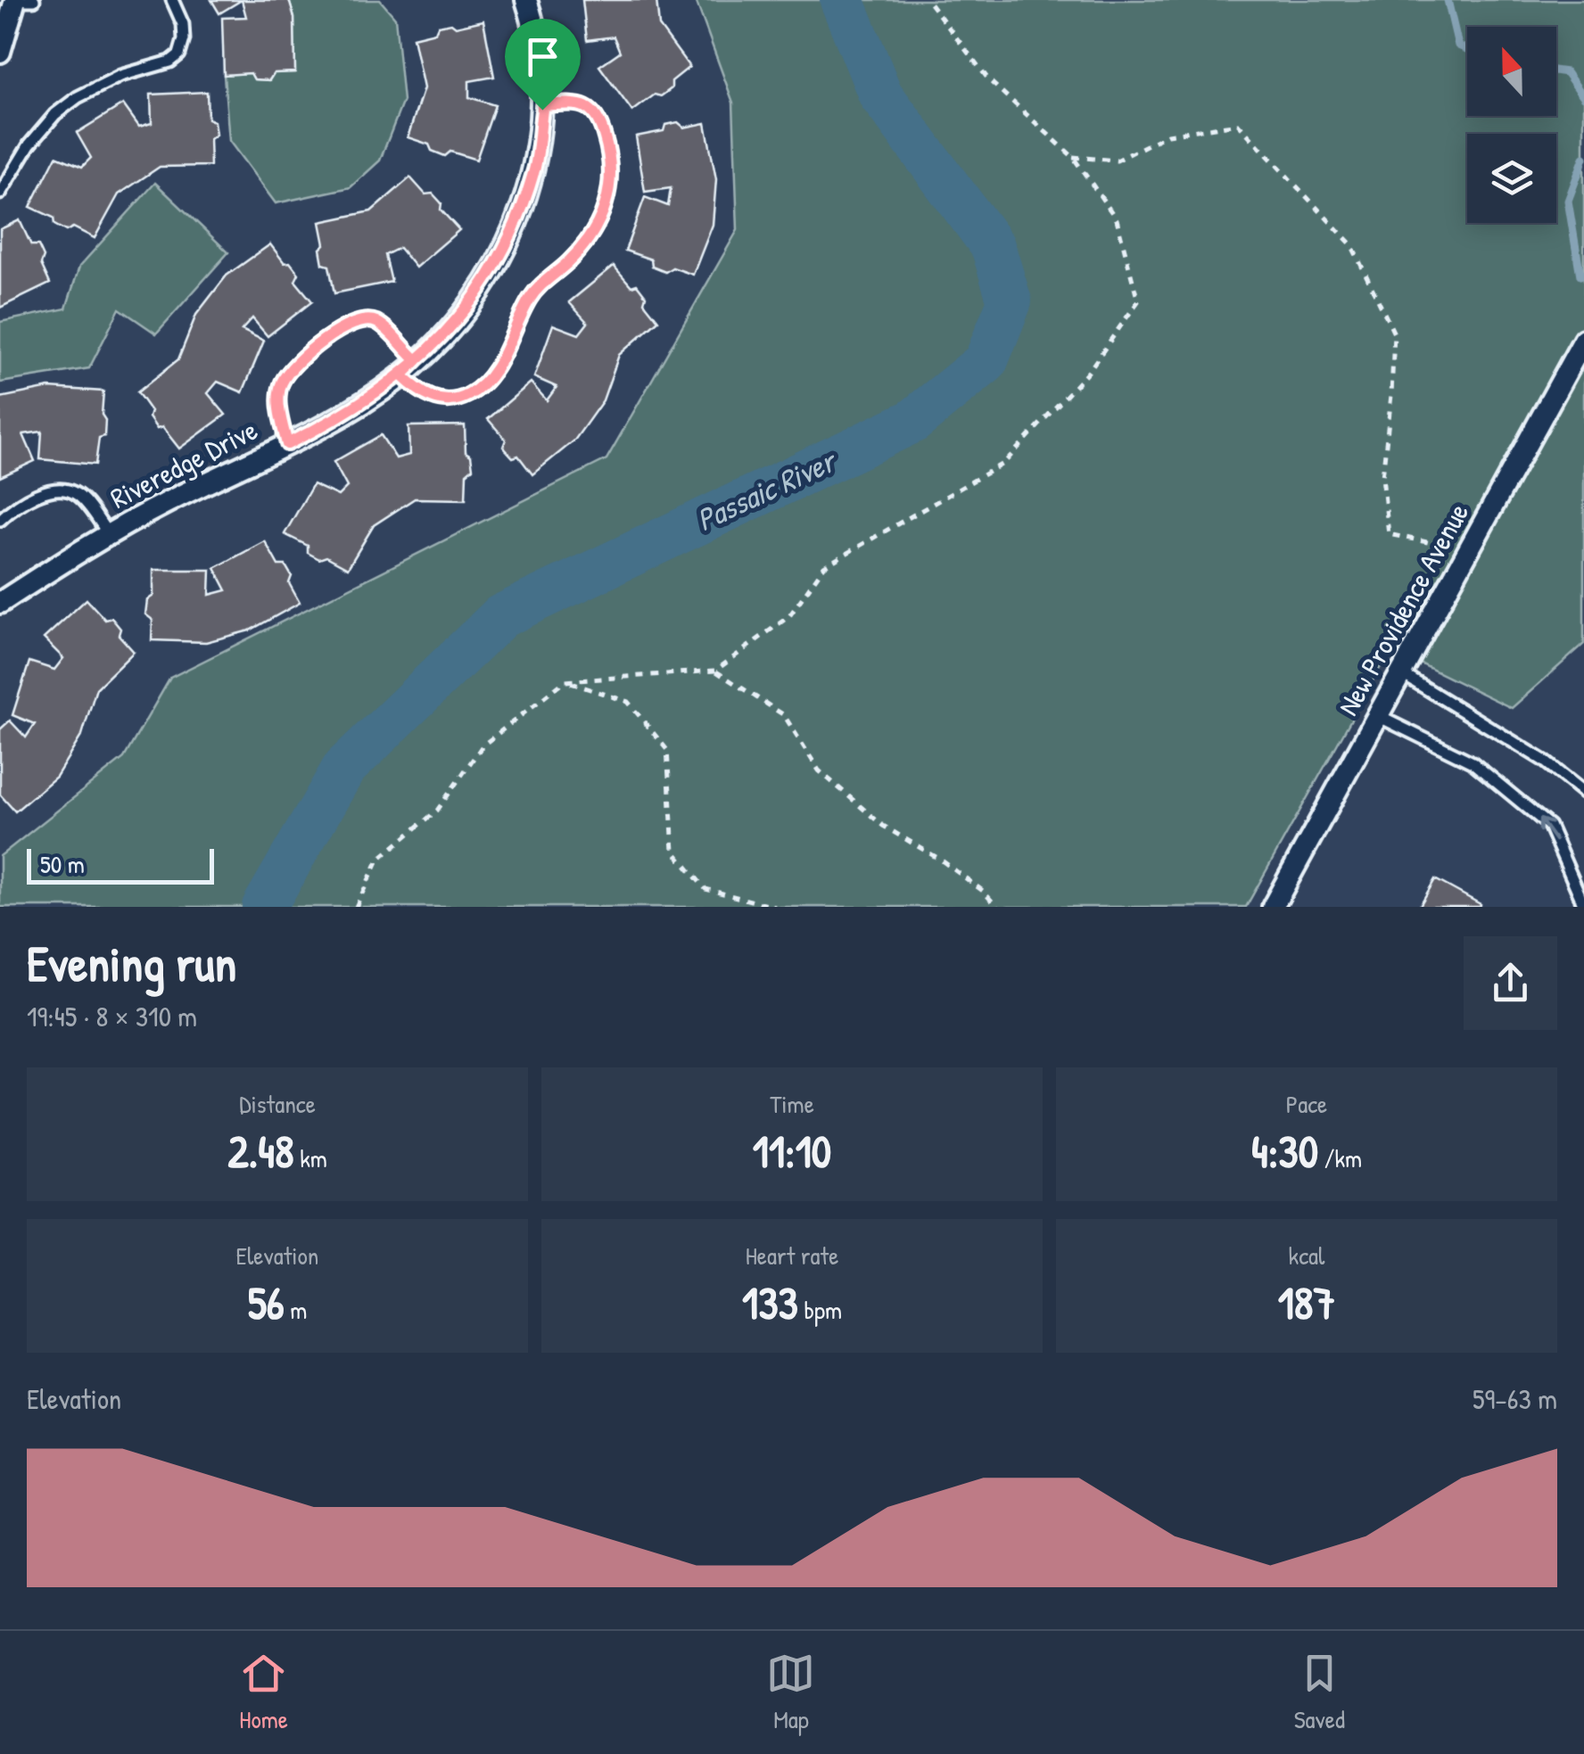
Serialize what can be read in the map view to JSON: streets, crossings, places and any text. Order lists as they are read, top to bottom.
{
  "streets": {
    "street": ["Riveredge Drive", "New Providence Avenue"]
  },
  "water": ["Passaic River"],
  "scale_bar": "50 m",
  "north": "top",
  "page": {
    "scale": "50 m",
    "heading": ["Evening run", "19:45 · 8 × 310 m"],
    "stats": [
      ["Distance", "2.48 km"],
      ["Time", "11:10"],
      ["Pace", "4:30 /km"],
      ["Elevation", "56 m"],
      ["Heart rate", "133 bpm"],
      ["kcal", "187"]
    ],
    "chart": ["Elevation", "59–63 m"],
    "tabs": ["Home", "Map", "Saved"]
  }
}
